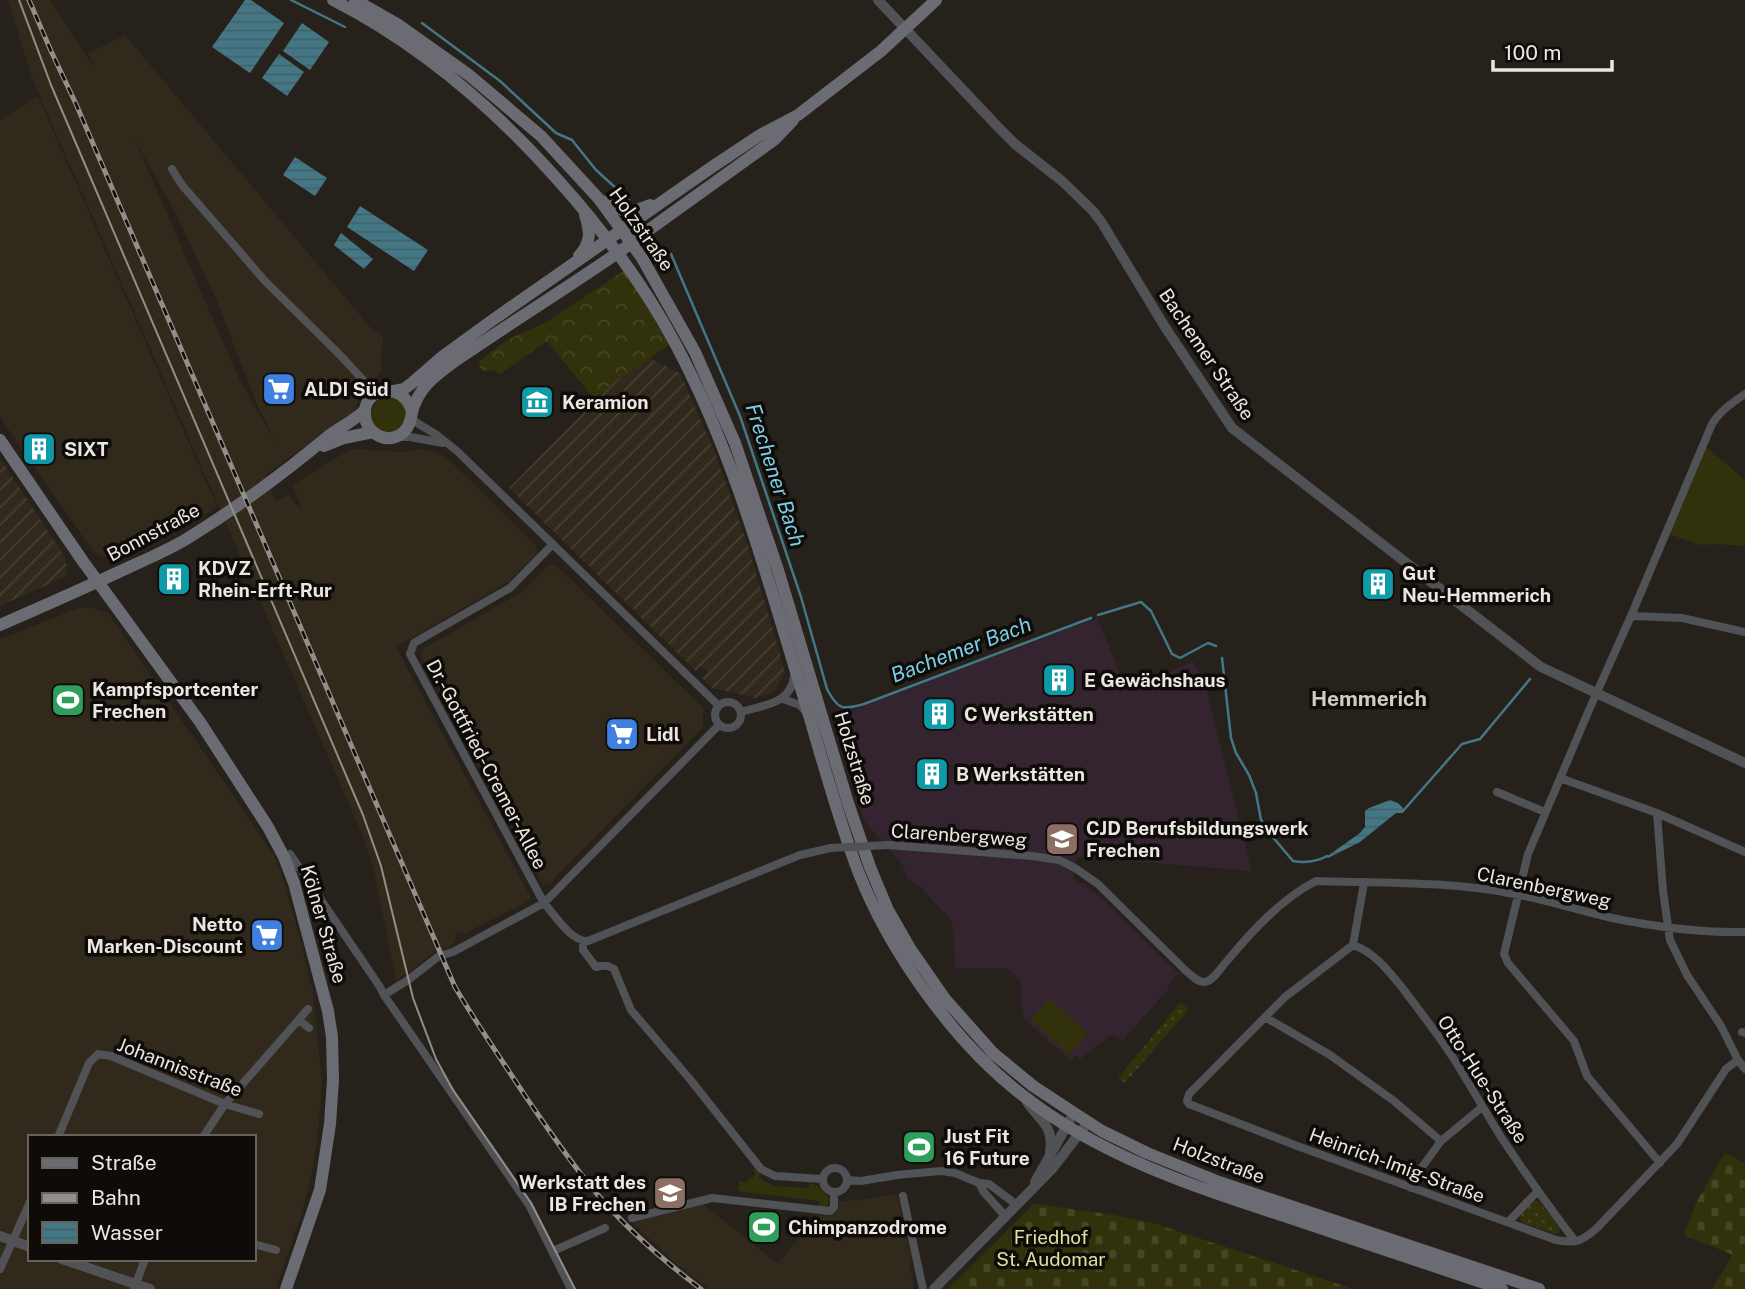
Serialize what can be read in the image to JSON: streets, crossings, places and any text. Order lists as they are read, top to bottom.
{
  "streets": {
    "main road": ["Holzstraße", "Bonnstraße", "Kölner Straße"],
    "street": [
      "Bachemer Straße",
      "Dr.-Gottfried-Cremer-Allee",
      "Clarenbergweg",
      "Johannisstraße",
      "Otto-Hue-Straße",
      "Heinrich-Imig-Straße"
    ]
  },
  "crossings": [
    ["Bonnstraße", "Kölner Straße"],
    ["Dr.-Gottfried-Cremer-Allee", "Clarenbergweg"],
    ["Dr.-Gottfried-Cremer-Allee", "Kölner Straße"],
    ["Otto-Hue-Straße", "Heinrich-Imig-Straße"]
  ],
  "districts": ["Hemmerich"],
  "water": ["Frechener Bach", "Bachemer Bach"],
  "parks": ["Friedhof St. Audomar"],
  "places": {
    "supermarket": ["ALDI Süd", "Lidl", "Netto Marken-Discount"],
    "museum": ["Keramion"],
    "building": [
      "SIXT",
      "KDVZ Rhein-Erft-Rur",
      "Gut Neu-Hemmerich",
      "E Gewächshaus",
      "C Werkstätten",
      "B Werkstätten"
    ],
    "sports": ["Kampfsportcenter Frechen", "Just Fit 16 Future", "Chimpanzodrome"],
    "school or university": ["CJD Berufsbildungswerk Frechen", "Werkstatt des IB Frechen"]
  },
  "legend": ["Straße", "Bahn", "Wasser"],
  "scale_bar": "100 m"
}
